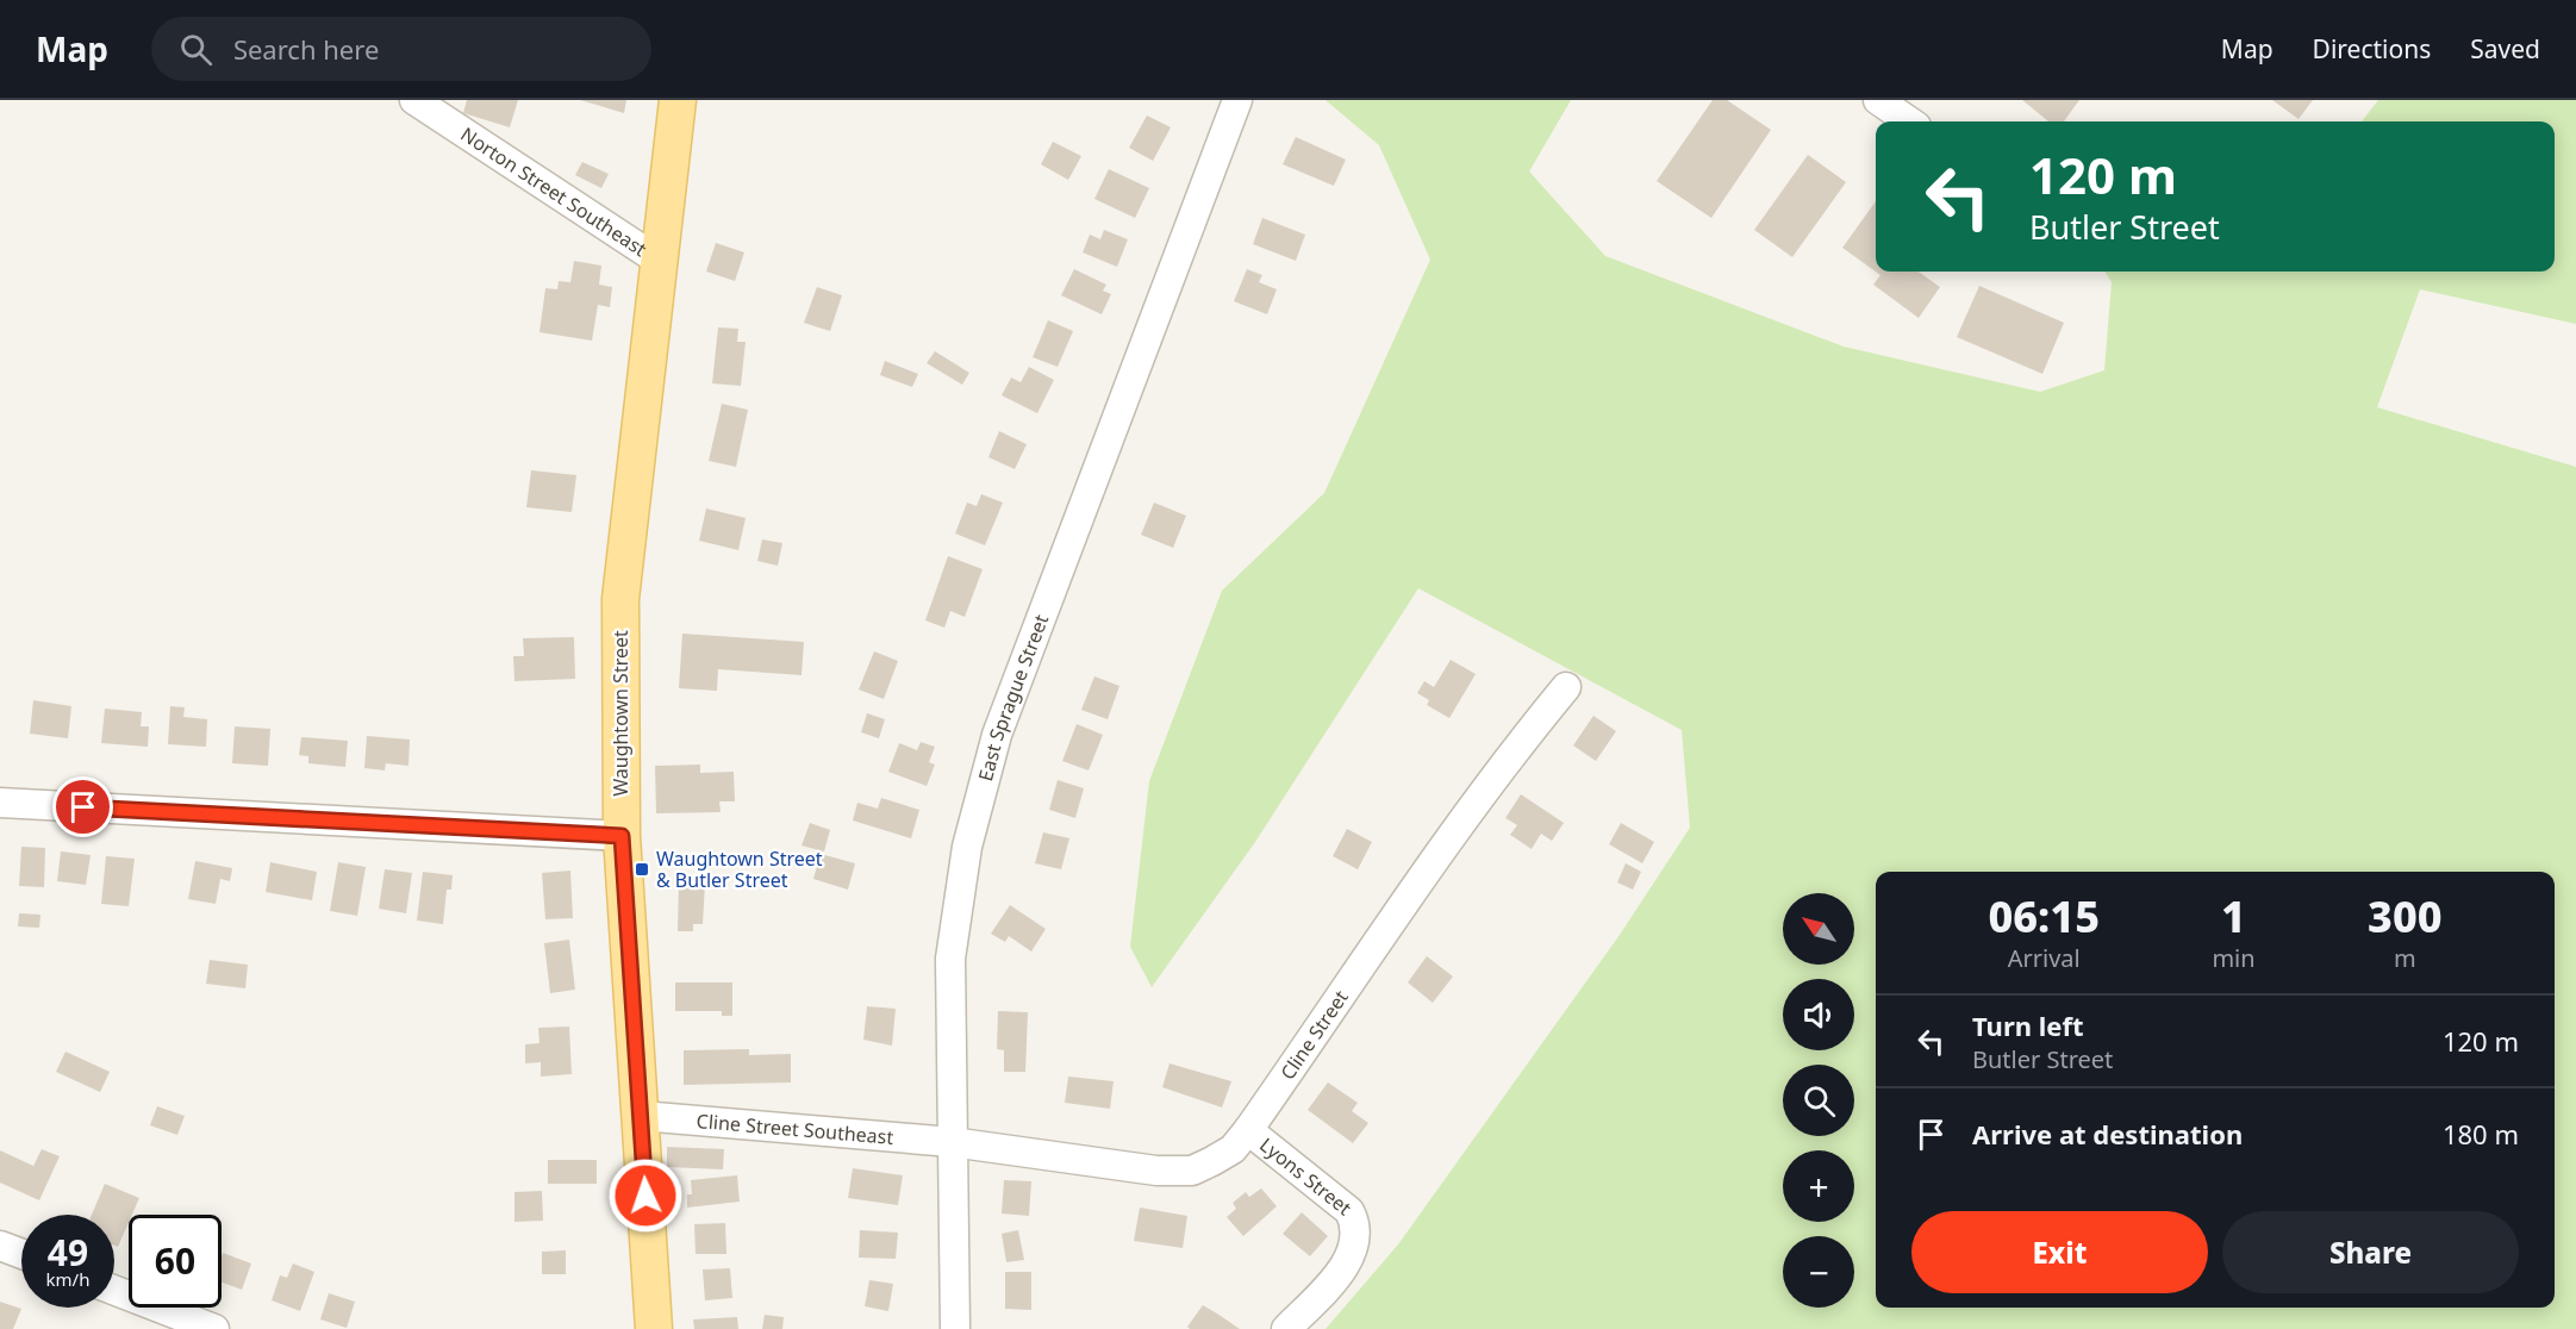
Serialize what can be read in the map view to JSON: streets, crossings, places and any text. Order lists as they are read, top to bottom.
{
  "streets": {
    "main road": ["Waughtown Street"],
    "street": [
      "Norton Street Southeast",
      "East Sprague Street",
      "Cline Street",
      "Cline Street Southeast",
      "Lyons Street"
    ]
  },
  "crossings": [
    ["Norton Street Southeast", "Waughtown Street"],
    ["East Sprague Street", "Cline Street"],
    ["East Sprague Street", "Cline Street Southeast"],
    ["Waughtown Street", "Cline Street Southeast"],
    ["Cline Street", "Cline Street Southeast"],
    ["Cline Street", "Lyons Street"]
  ],
  "places": {
    "transit": ["Waughtown Street & Butler Street"]
  },
  "north": "top left",
  "page": {
    "header": "Map",
    "search": "Search here",
    "nav": ["Map", "Directions", "Saved"],
    "turn": ["120 m", "Butler Street"],
    "eta": [
      "06:15",
      "Arrival",
      "1",
      "min",
      "300",
      "m"
    ],
    "map_buttons": ["+", "−"],
    "list": [
      {
        "name": "Turn left",
        "note": "Butler Street",
        "value": "120 m"
      },
      {
        "name": "Arrive at destination",
        "value": "180 m"
      }
    ],
    "buttons": ["Exit", "Share"],
    "speed": "49 km/h",
    "limit": "60"
  }
}
